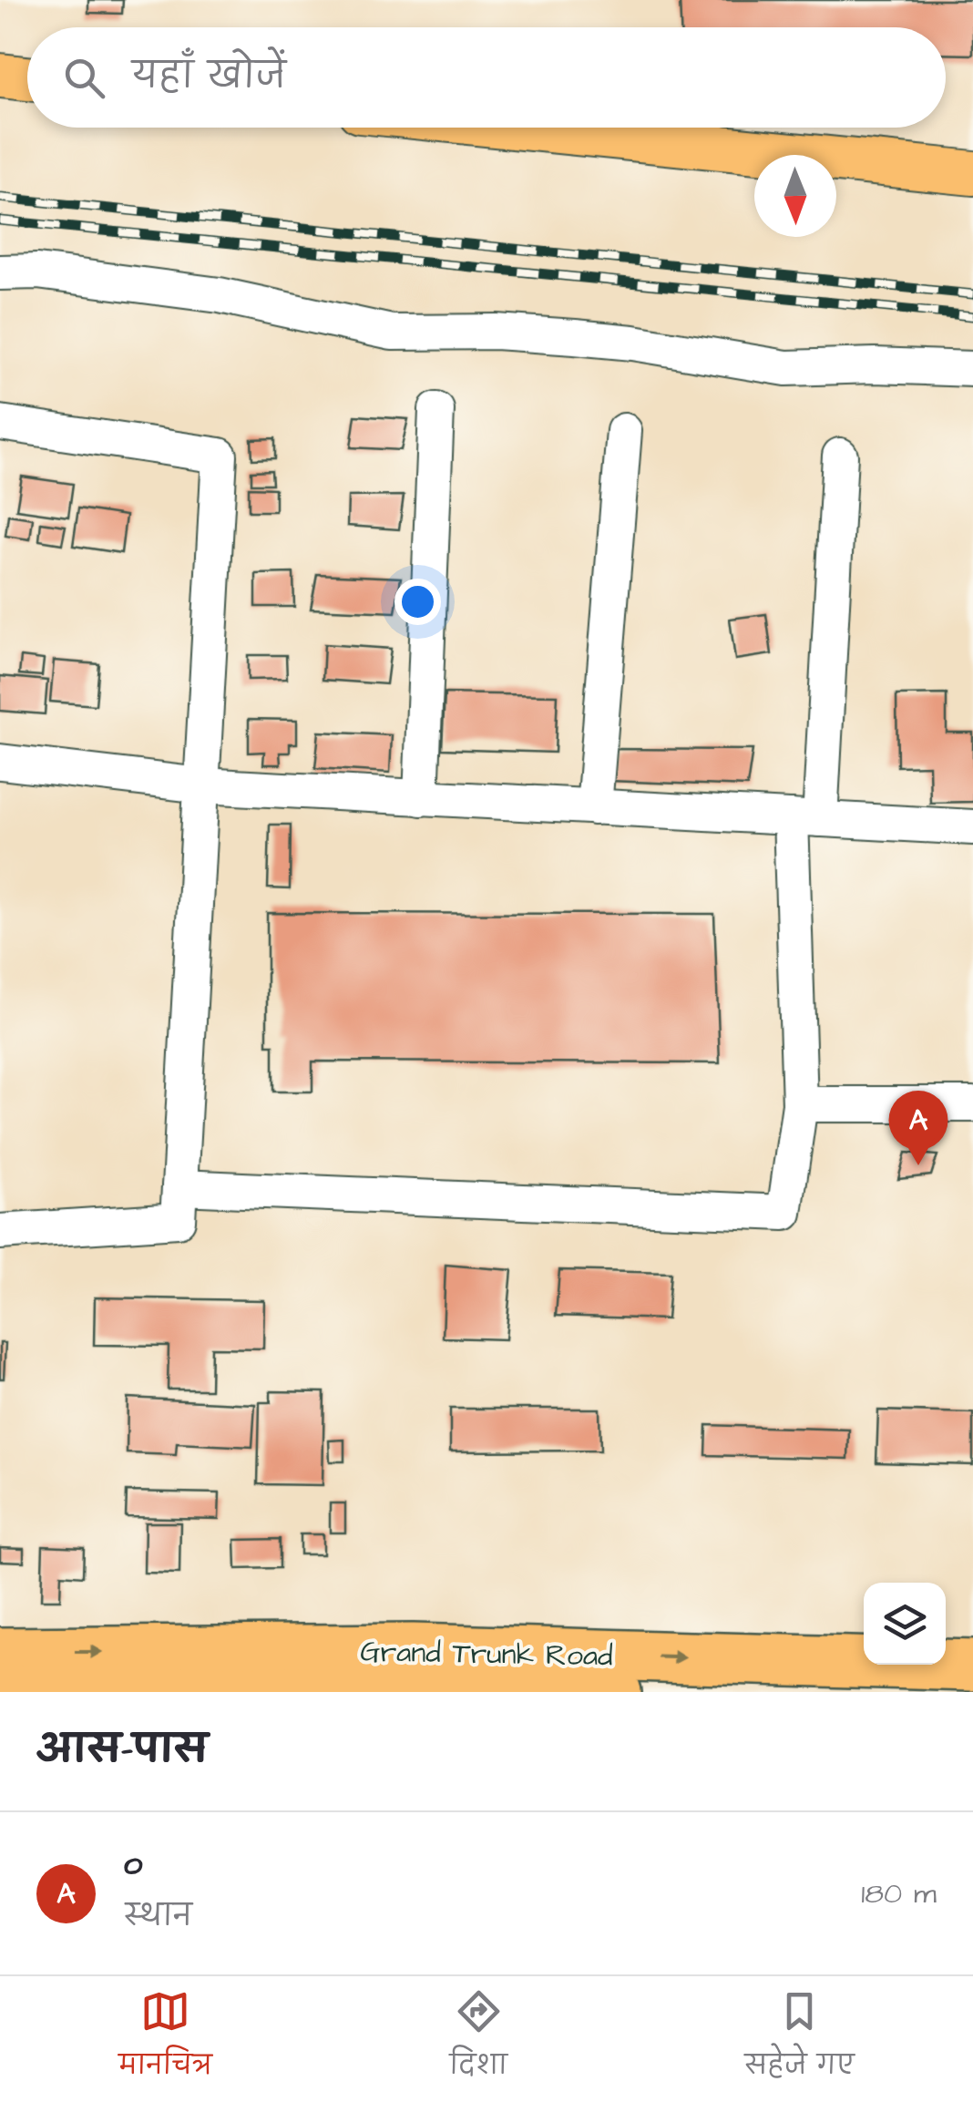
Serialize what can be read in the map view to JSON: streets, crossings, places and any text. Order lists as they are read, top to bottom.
{
  "streets": {
    "highway": ["Grand Trunk Road"]
  },
  "north": "bottom",
  "page": {
    "search": "यहाँ खोजें",
    "pins": "A",
    "heading": "आस-पास",
    "list": [
      {
        "mark": "A",
        "name": "o",
        "note": "स्थान",
        "value": "180 m"
      }
    ],
    "nav": ["मानचित्र", "दिशा", "सहेजे गए"]
  }
}
